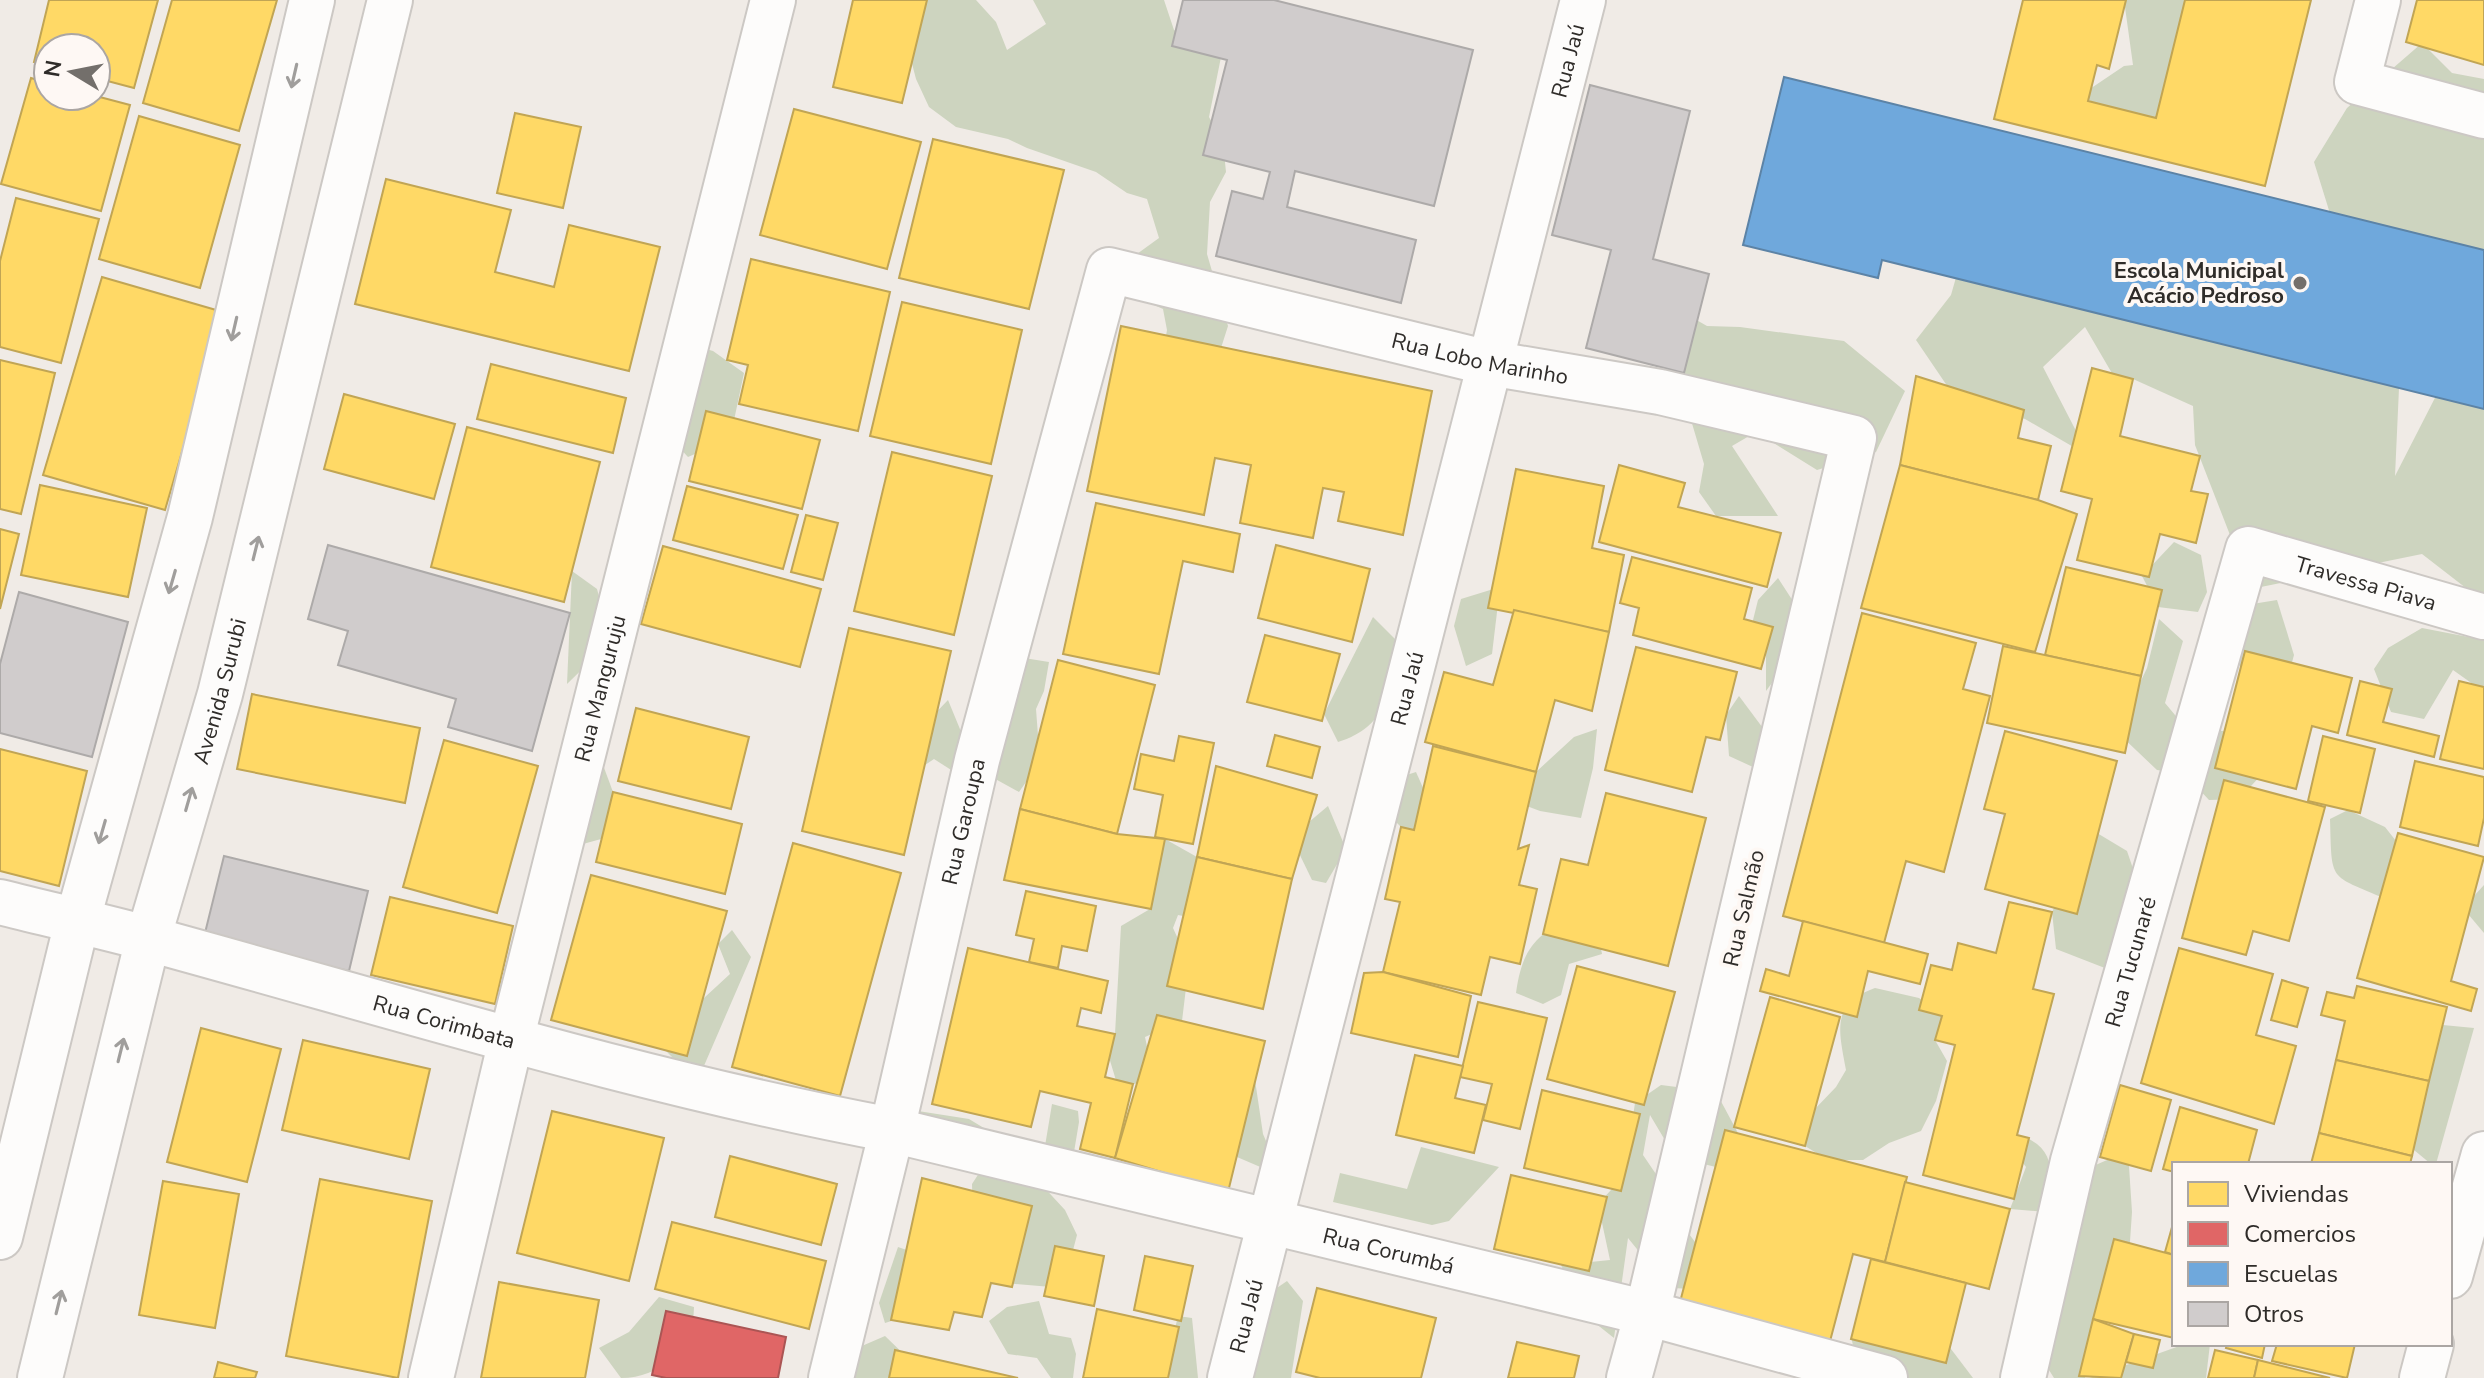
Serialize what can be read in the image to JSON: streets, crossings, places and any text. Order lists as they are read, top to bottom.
{
  "streets": {
    "street": [
      "Rua Jaú",
      "Rua Lobo Marinho",
      "Travessa Piava",
      "Rua Manguruju",
      "Avenida Surubi",
      "Rua Garoupa",
      "Rua Salmão",
      "Rua Tucunaré",
      "Rua Corimbata",
      "Rua Corumbá"
    ]
  },
  "crossings": [
    ["Rua Jaú", "Rua Lobo Marinho"],
    ["Rua Jaú", "Rua Corumbá"],
    ["Rua Lobo Marinho", "Rua Garoupa"],
    ["Rua Lobo Marinho", "Rua Salmão"],
    ["Travessa Piava", "Rua Tucunaré"],
    ["Rua Manguruju", "Rua Corimbata"],
    ["Avenida Surubi", "Rua Corimbata"],
    ["Rua Garoupa", "Rua Corimbata"],
    ["Rua Garoupa", "Rua Corumbá"],
    ["Rua Salmão", "Rua Corumbá"],
    ["Rua Corimbata", "Rua Corumbá"]
  ],
  "places": ["Escola Municipal Acácio Pedroso"],
  "legend": [
    "Viviendas",
    "Comercios",
    "Escuelas",
    "Otros"
  ],
  "north": "left"
}
